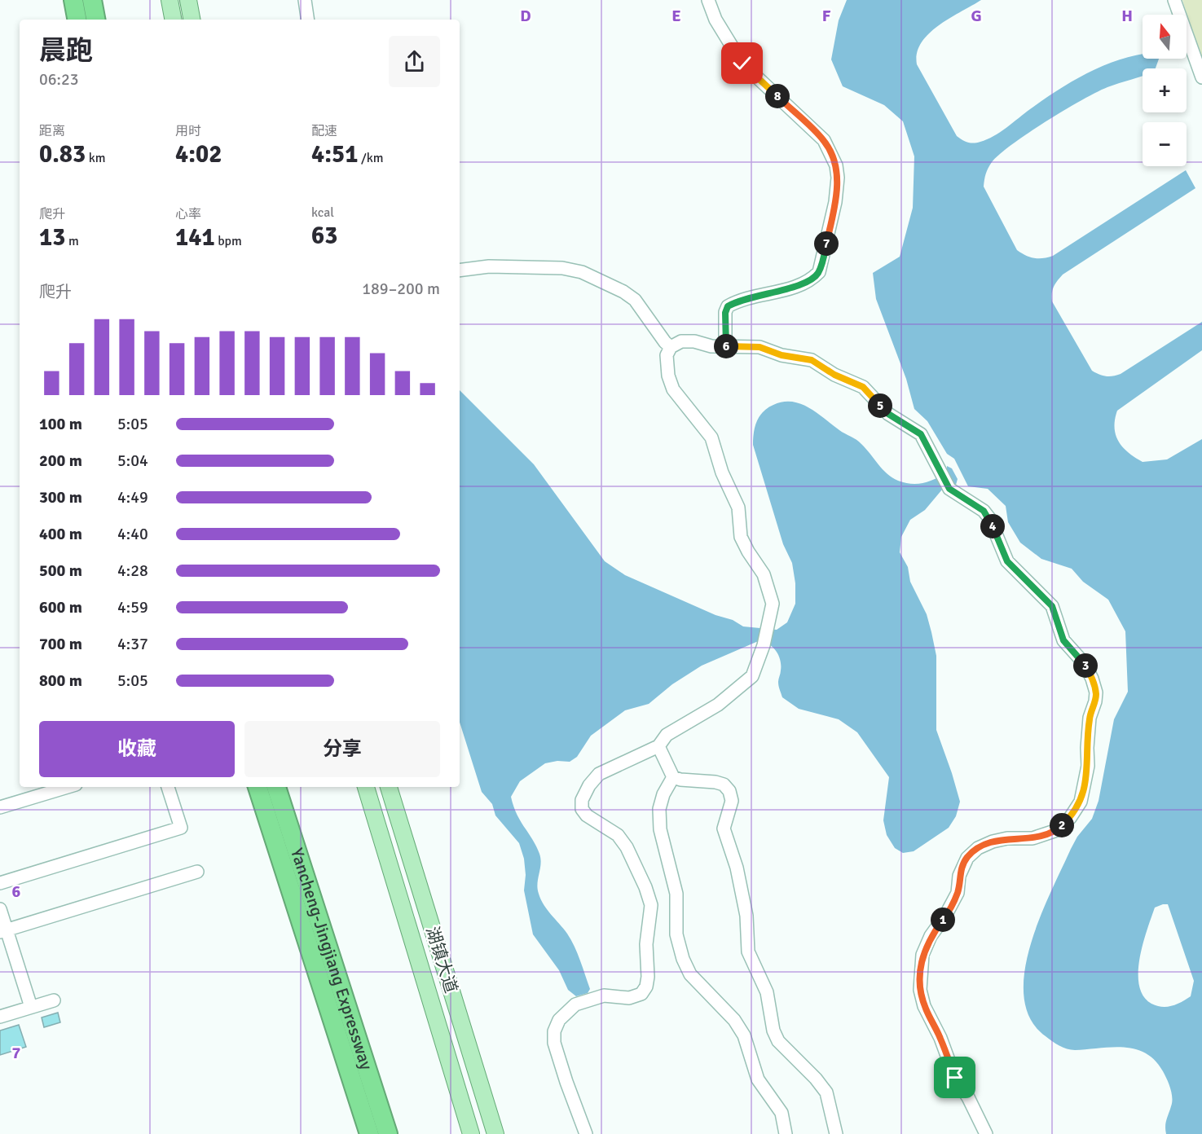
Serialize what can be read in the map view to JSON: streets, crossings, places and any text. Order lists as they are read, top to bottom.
{
  "streets": {
    "highway": ["Yancheng-Jingjiang Expressway"],
    "main road": ["湖镇大道"]
  },
  "north": "top",
  "page": {
    "map_buttons": ["+", "−"],
    "heading": ["晨跑", "06:23"],
    "pins": [
      "8",
      "7",
      "6",
      "5",
      "4",
      "3",
      "2",
      "1"
    ],
    "stats": [
      ["距离", "0.83 km"],
      ["用时", "4:02"],
      ["配速", "4:51 /km"],
      ["爬升", "13 m"],
      ["心率", "141 bpm"],
      ["kcal", "63"]
    ],
    "chart": ["爬升", "189–200 m"],
    "list": [
      {
        "name": "100 m",
        "note": "5:05"
      },
      {
        "name": "200 m",
        "note": "5:04"
      },
      {
        "name": "300 m",
        "note": "4:49"
      },
      {
        "name": "400 m",
        "note": "4:40"
      },
      {
        "name": "500 m",
        "note": "4:28"
      },
      {
        "name": "600 m",
        "note": "4:59"
      },
      {
        "name": "700 m",
        "note": "4:37"
      },
      {
        "name": "800 m",
        "note": "5:05"
      }
    ],
    "buttons": ["收藏", "分享"]
  },
  "grid": {
    "columns": [
      "D",
      "E",
      "F",
      "G",
      "H"
    ],
    "rows": ["6", "7"]
  }
}
